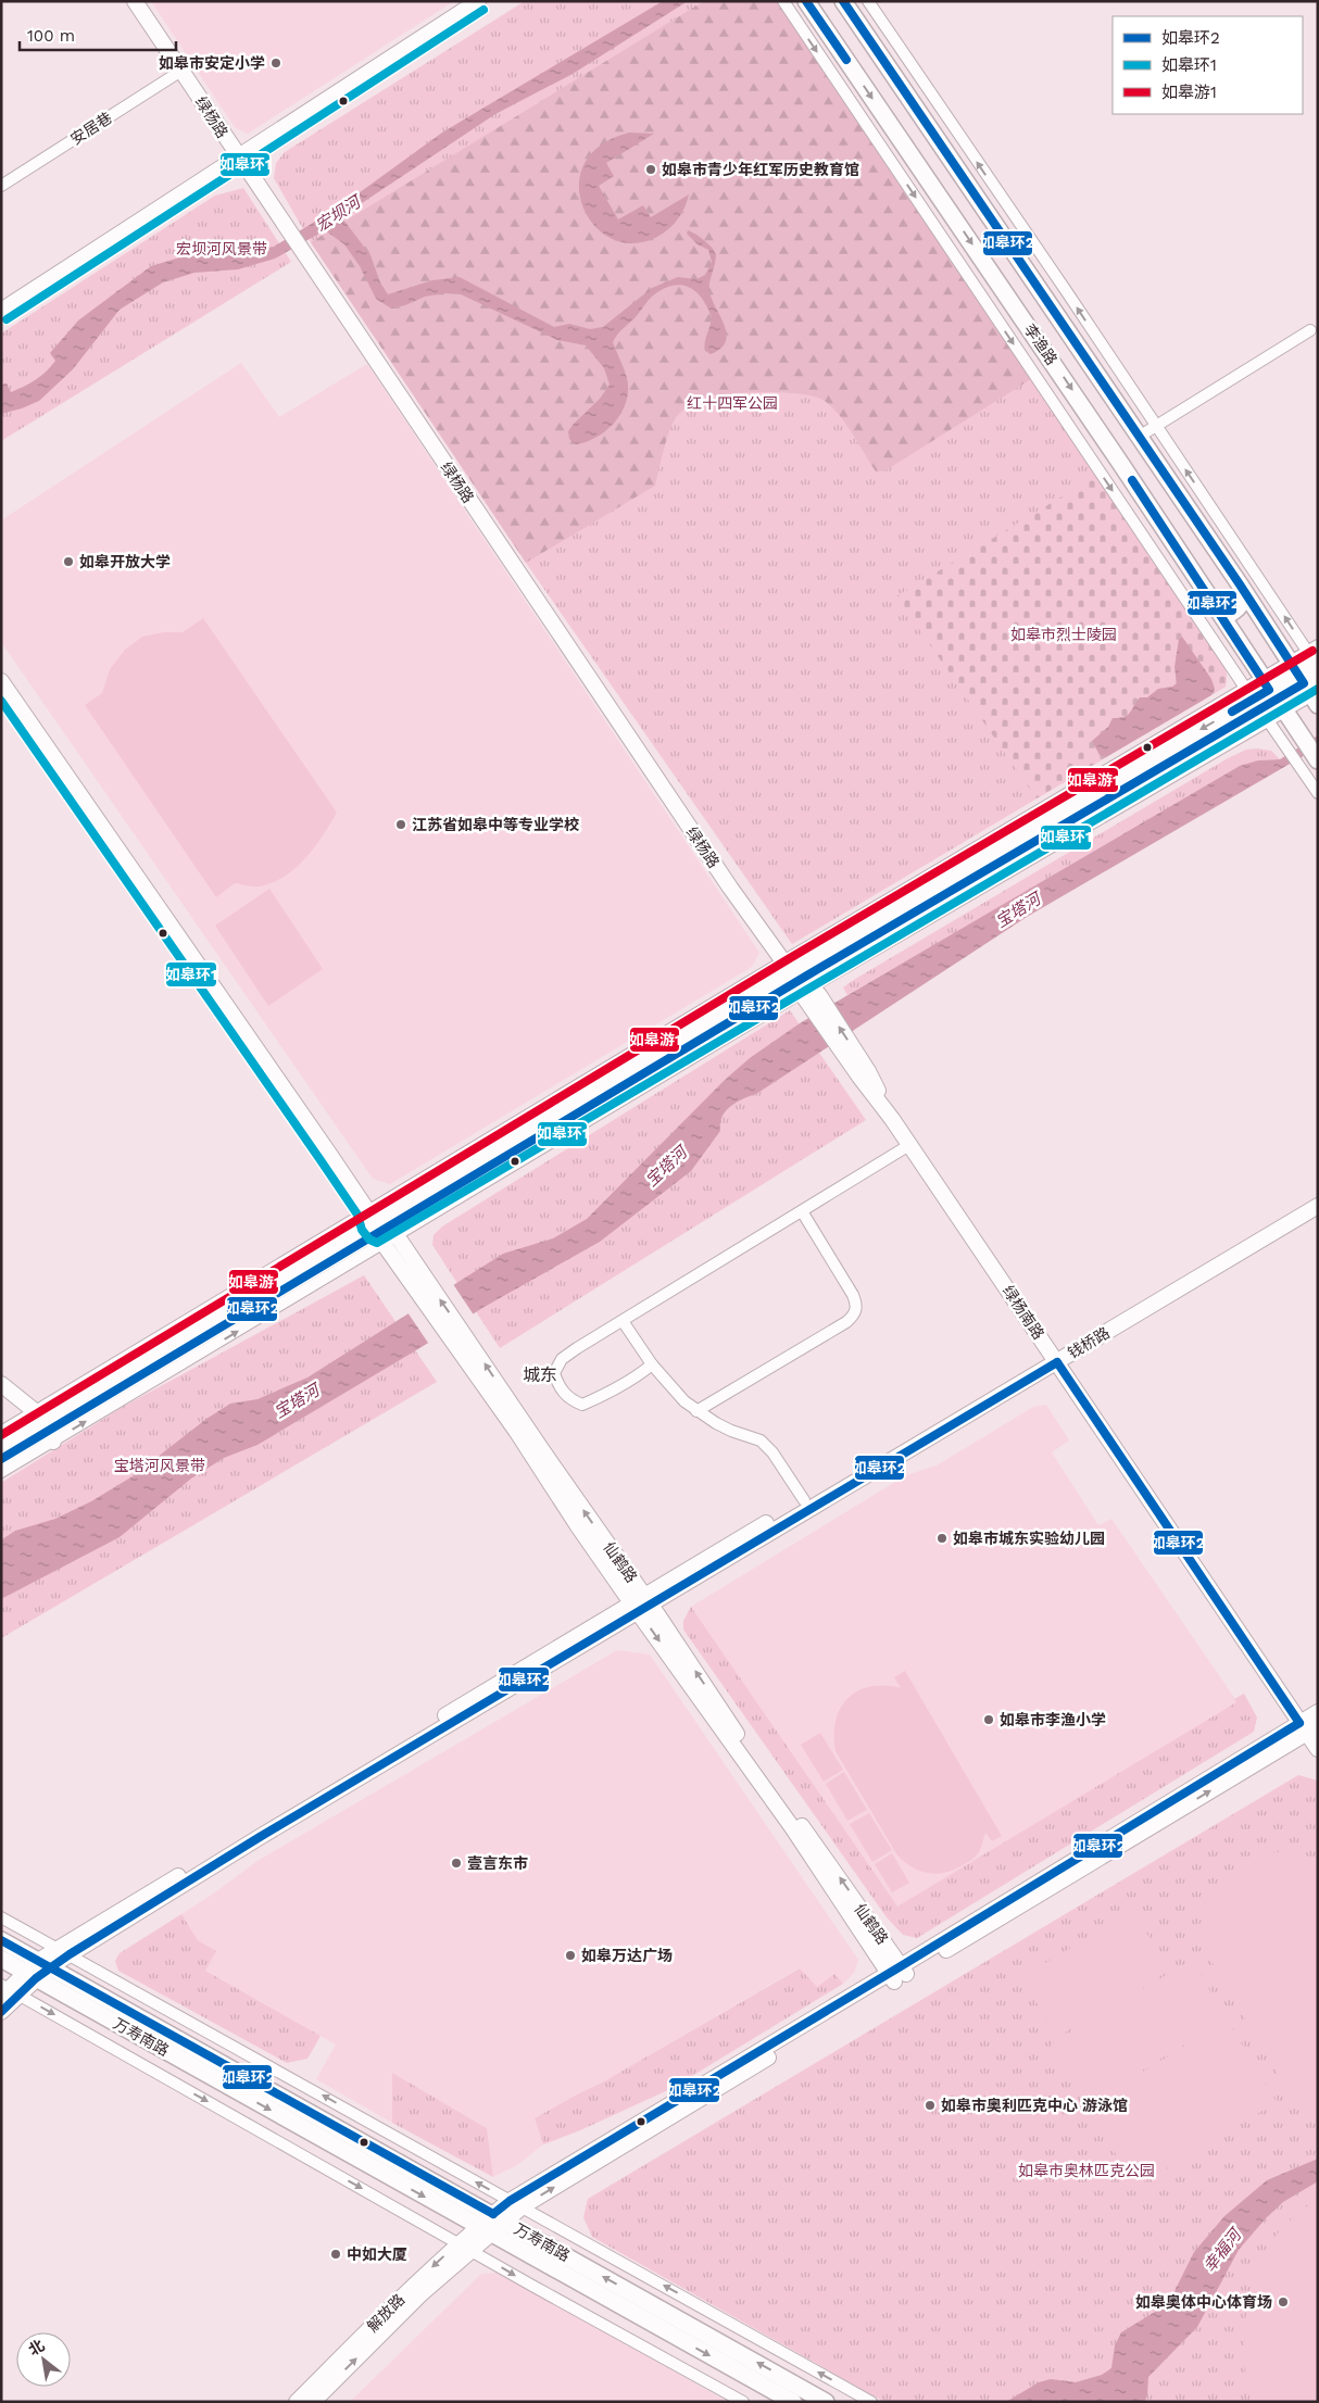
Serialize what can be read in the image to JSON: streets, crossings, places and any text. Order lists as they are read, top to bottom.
{
  "streets": {
    "main road": ["李渔路", "万寿南路"],
    "street": [
      "绿杨路",
      "安居巷",
      "绿杨南路",
      "钱桥路",
      "仙鹤路",
      "解放路"
    ]
  },
  "crossings": [
    ["绿杨路", "安居巷"],
    ["绿杨路", "绿杨南路"],
    ["绿杨南路", "钱桥路"],
    ["绿杨南路", "解放路"],
    ["钱桥路", "仙鹤路"],
    ["钱桥路", "万寿南路"],
    ["仙鹤路", "解放路"],
    ["万寿南路", "解放路"]
  ],
  "districts": ["城东"],
  "water": ["宏坝河", "宝塔河", "幸福河"],
  "parks": [
    "宏坝河风景带",
    "红十四军公园",
    "如皋市烈士陵园",
    "宝塔河风景带",
    "如皋市奥林匹克公园"
  ],
  "places": [
    "如皋市安定小学",
    "如皋市青少年红军历史教育馆",
    "如皋开放大学",
    "江苏省如皋中等专业学校",
    "如皋市城东实验幼儿园",
    "如皋市李渔小学",
    "壹言东市",
    "如皋万达广场",
    "如皋市奥利匹克中心 游泳馆",
    "中如大厦",
    "如皋奥体中心体育场"
  ],
  "lines": ["transit line 如皋环2", "transit line 如皋环1", "transit line 如皋游1"],
  "legend": ["如皋环2", "如皋环1", "如皋游1"],
  "scale_bar": "100 m",
  "north": "top left"
}
